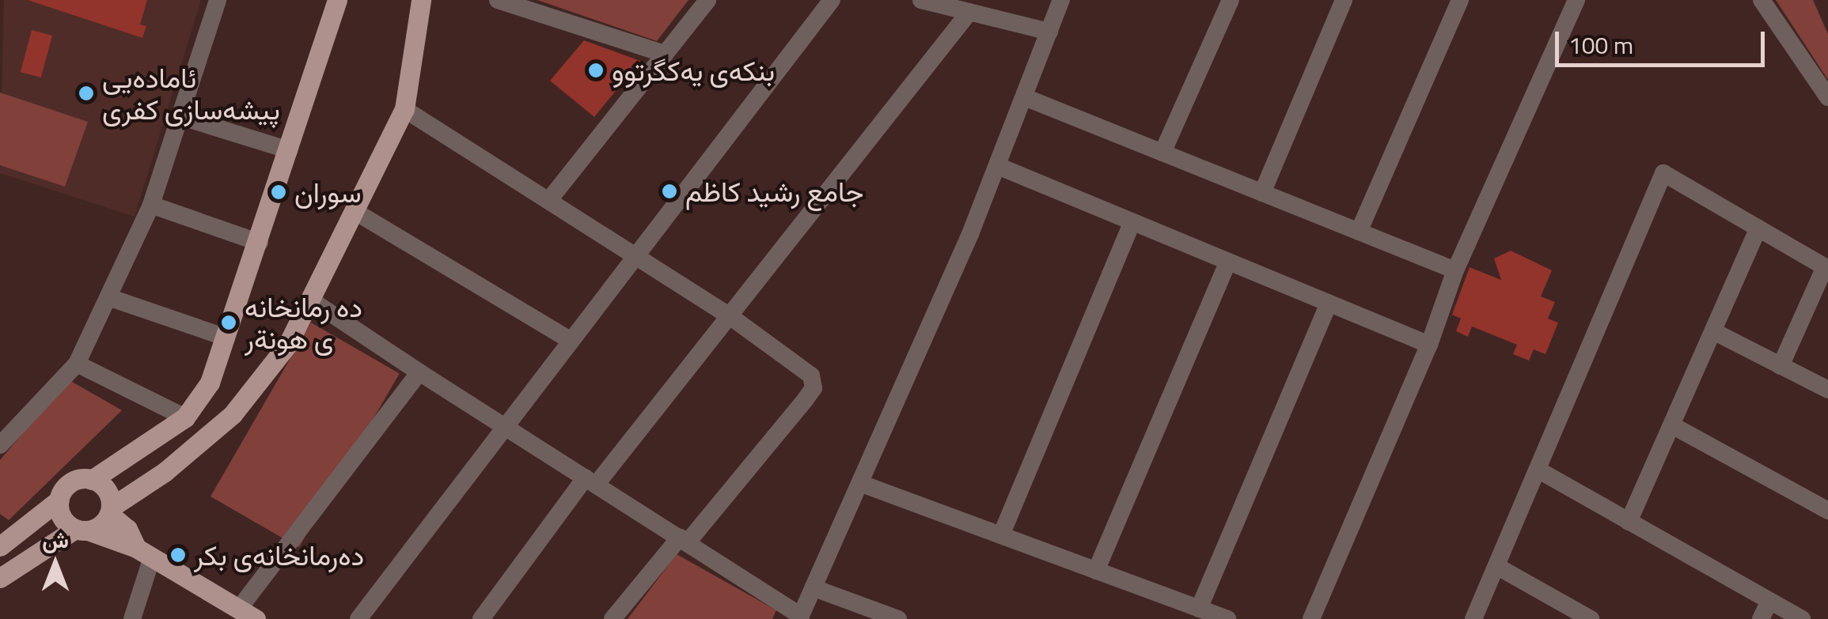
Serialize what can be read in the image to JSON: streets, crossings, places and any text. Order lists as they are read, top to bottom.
{
  "places": [
    "بنکەی یەکگرتوو",
    "ئامادەیی پیشەسازی کفری",
    "جامع رشيد كاظم",
    "سوران",
    "ده رمانخانه ى هونةر",
    "دەرمانخانەی بکر"
  ],
  "scale_bar": "100 m",
  "north": "top"
}
